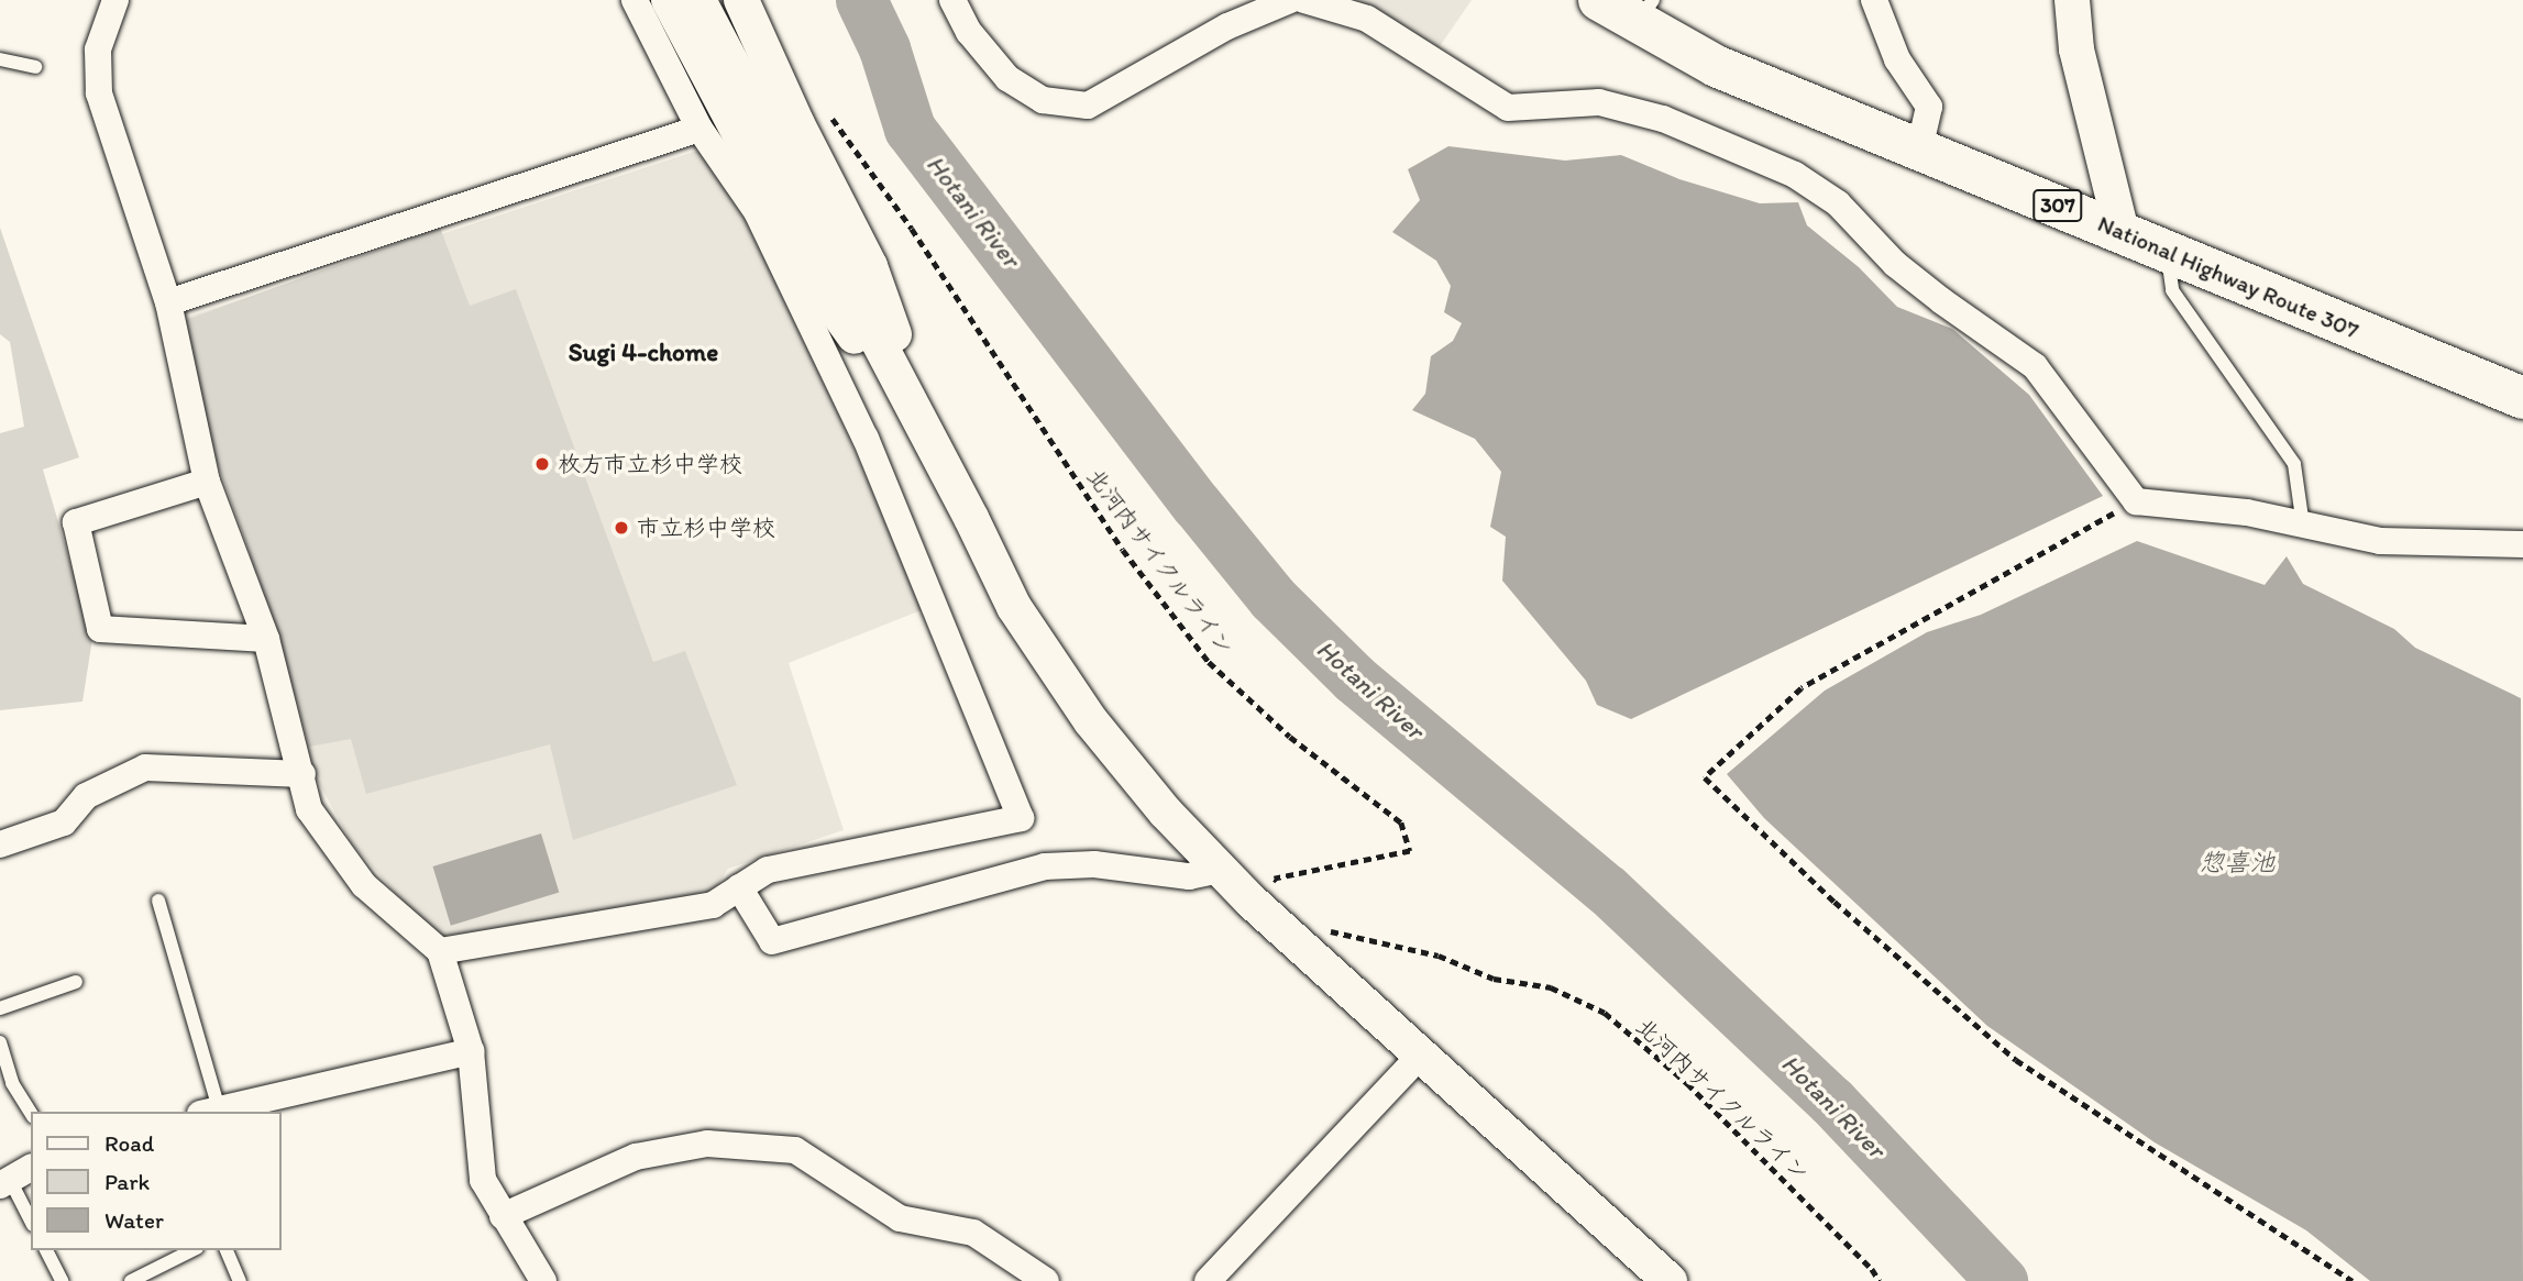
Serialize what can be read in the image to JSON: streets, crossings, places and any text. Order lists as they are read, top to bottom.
{
  "streets": {
    "highway": ["307", "National Highway Route 307"],
    "path": ["北河内サイクルライン"]
  },
  "districts": ["Sugi 4-chome"],
  "water": ["Hotani River", "惣喜池"],
  "places": ["枚方市立杉中学校", "市立杉中学校"],
  "legend": ["Road", "Park", "Water"]
}
